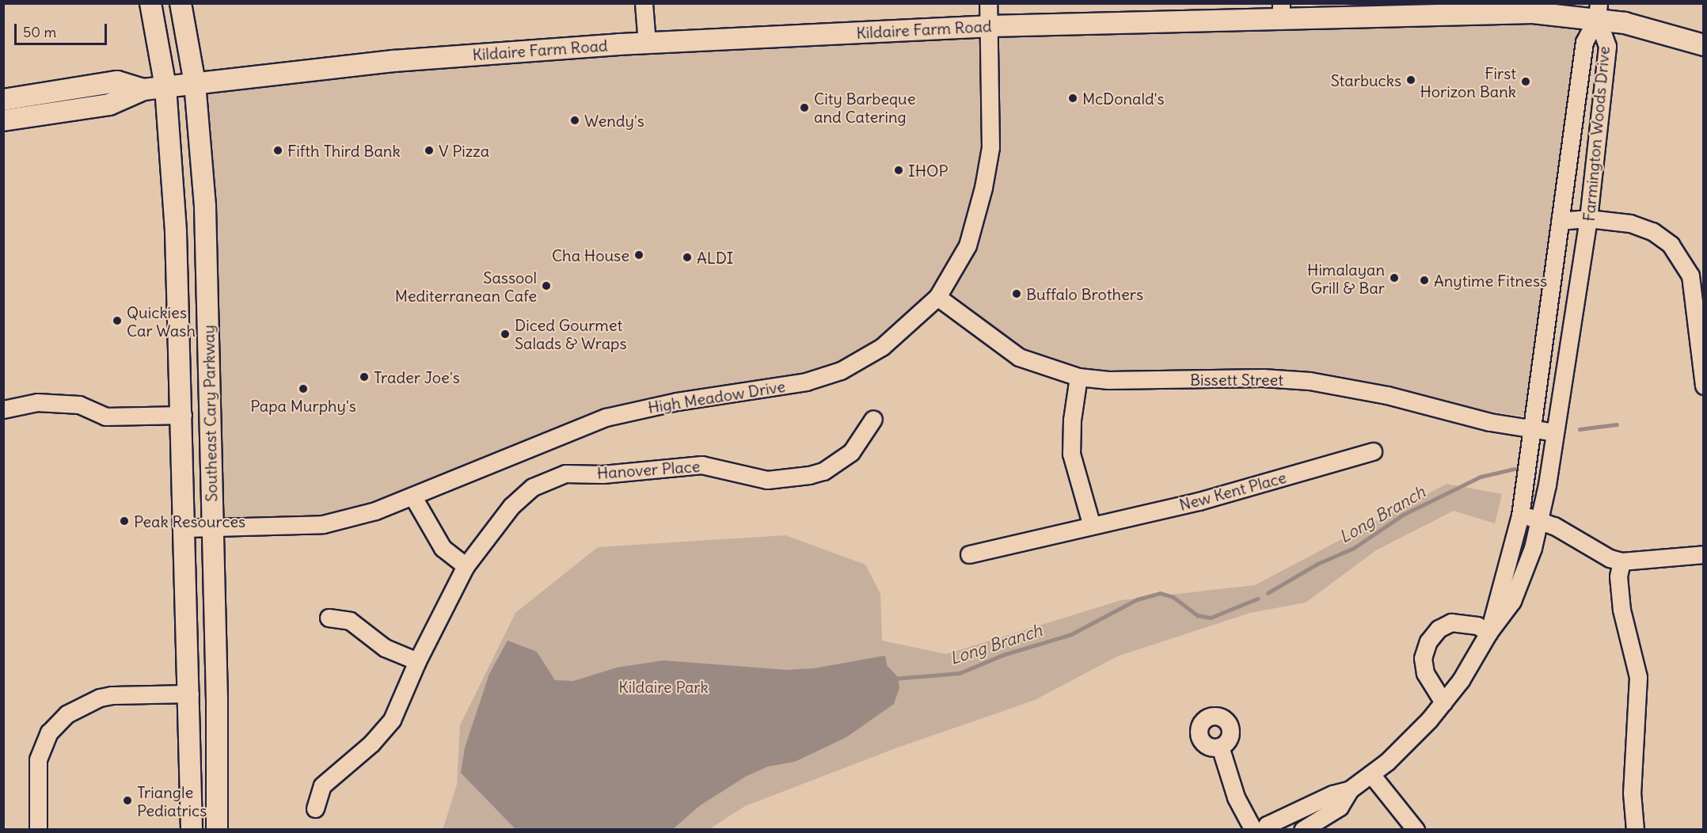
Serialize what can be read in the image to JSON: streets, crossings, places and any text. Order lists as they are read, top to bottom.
{
  "streets": {
    "main road": ["Kildaire Farm Road", "Southeast Cary Parkway"],
    "street": [
      "Farmington Woods Drive",
      "Bissett Street",
      "High Meadow Drive",
      "Hanover Place",
      "New Kent Place"
    ]
  },
  "crossings": [
    ["Kildaire Farm Road", "Farmington Woods Drive"],
    ["Kildaire Farm Road", "High Meadow Drive"],
    ["Kildaire Farm Road", "Southeast Cary Parkway"],
    ["Farmington Woods Drive", "Bissett Street"],
    ["Bissett Street", "High Meadow Drive"],
    ["High Meadow Drive", "Southeast Cary Parkway"]
  ],
  "water": ["Long Branch"],
  "parks": ["Kildaire Park"],
  "places": [
    "Starbucks",
    "First Horizon Bank",
    "McDonald's",
    "City Barbeque and Catering",
    "Wendy's",
    "Fifth Third Bank",
    "V Pizza",
    "IHOP",
    "Cha House",
    "ALDI",
    "Himalayan Grill & Bar",
    "Anytime Fitness",
    "Sassool Mediterranean Cafe",
    "Buffalo Brothers",
    "Quickies Car Wash",
    "Diced Gourmet Salads & Wraps",
    "Trader Joe's",
    "Papa Murphy's",
    "Peak Resources",
    "Triangle Pediatrics"
  ],
  "scale_bar": "50 m"
}
